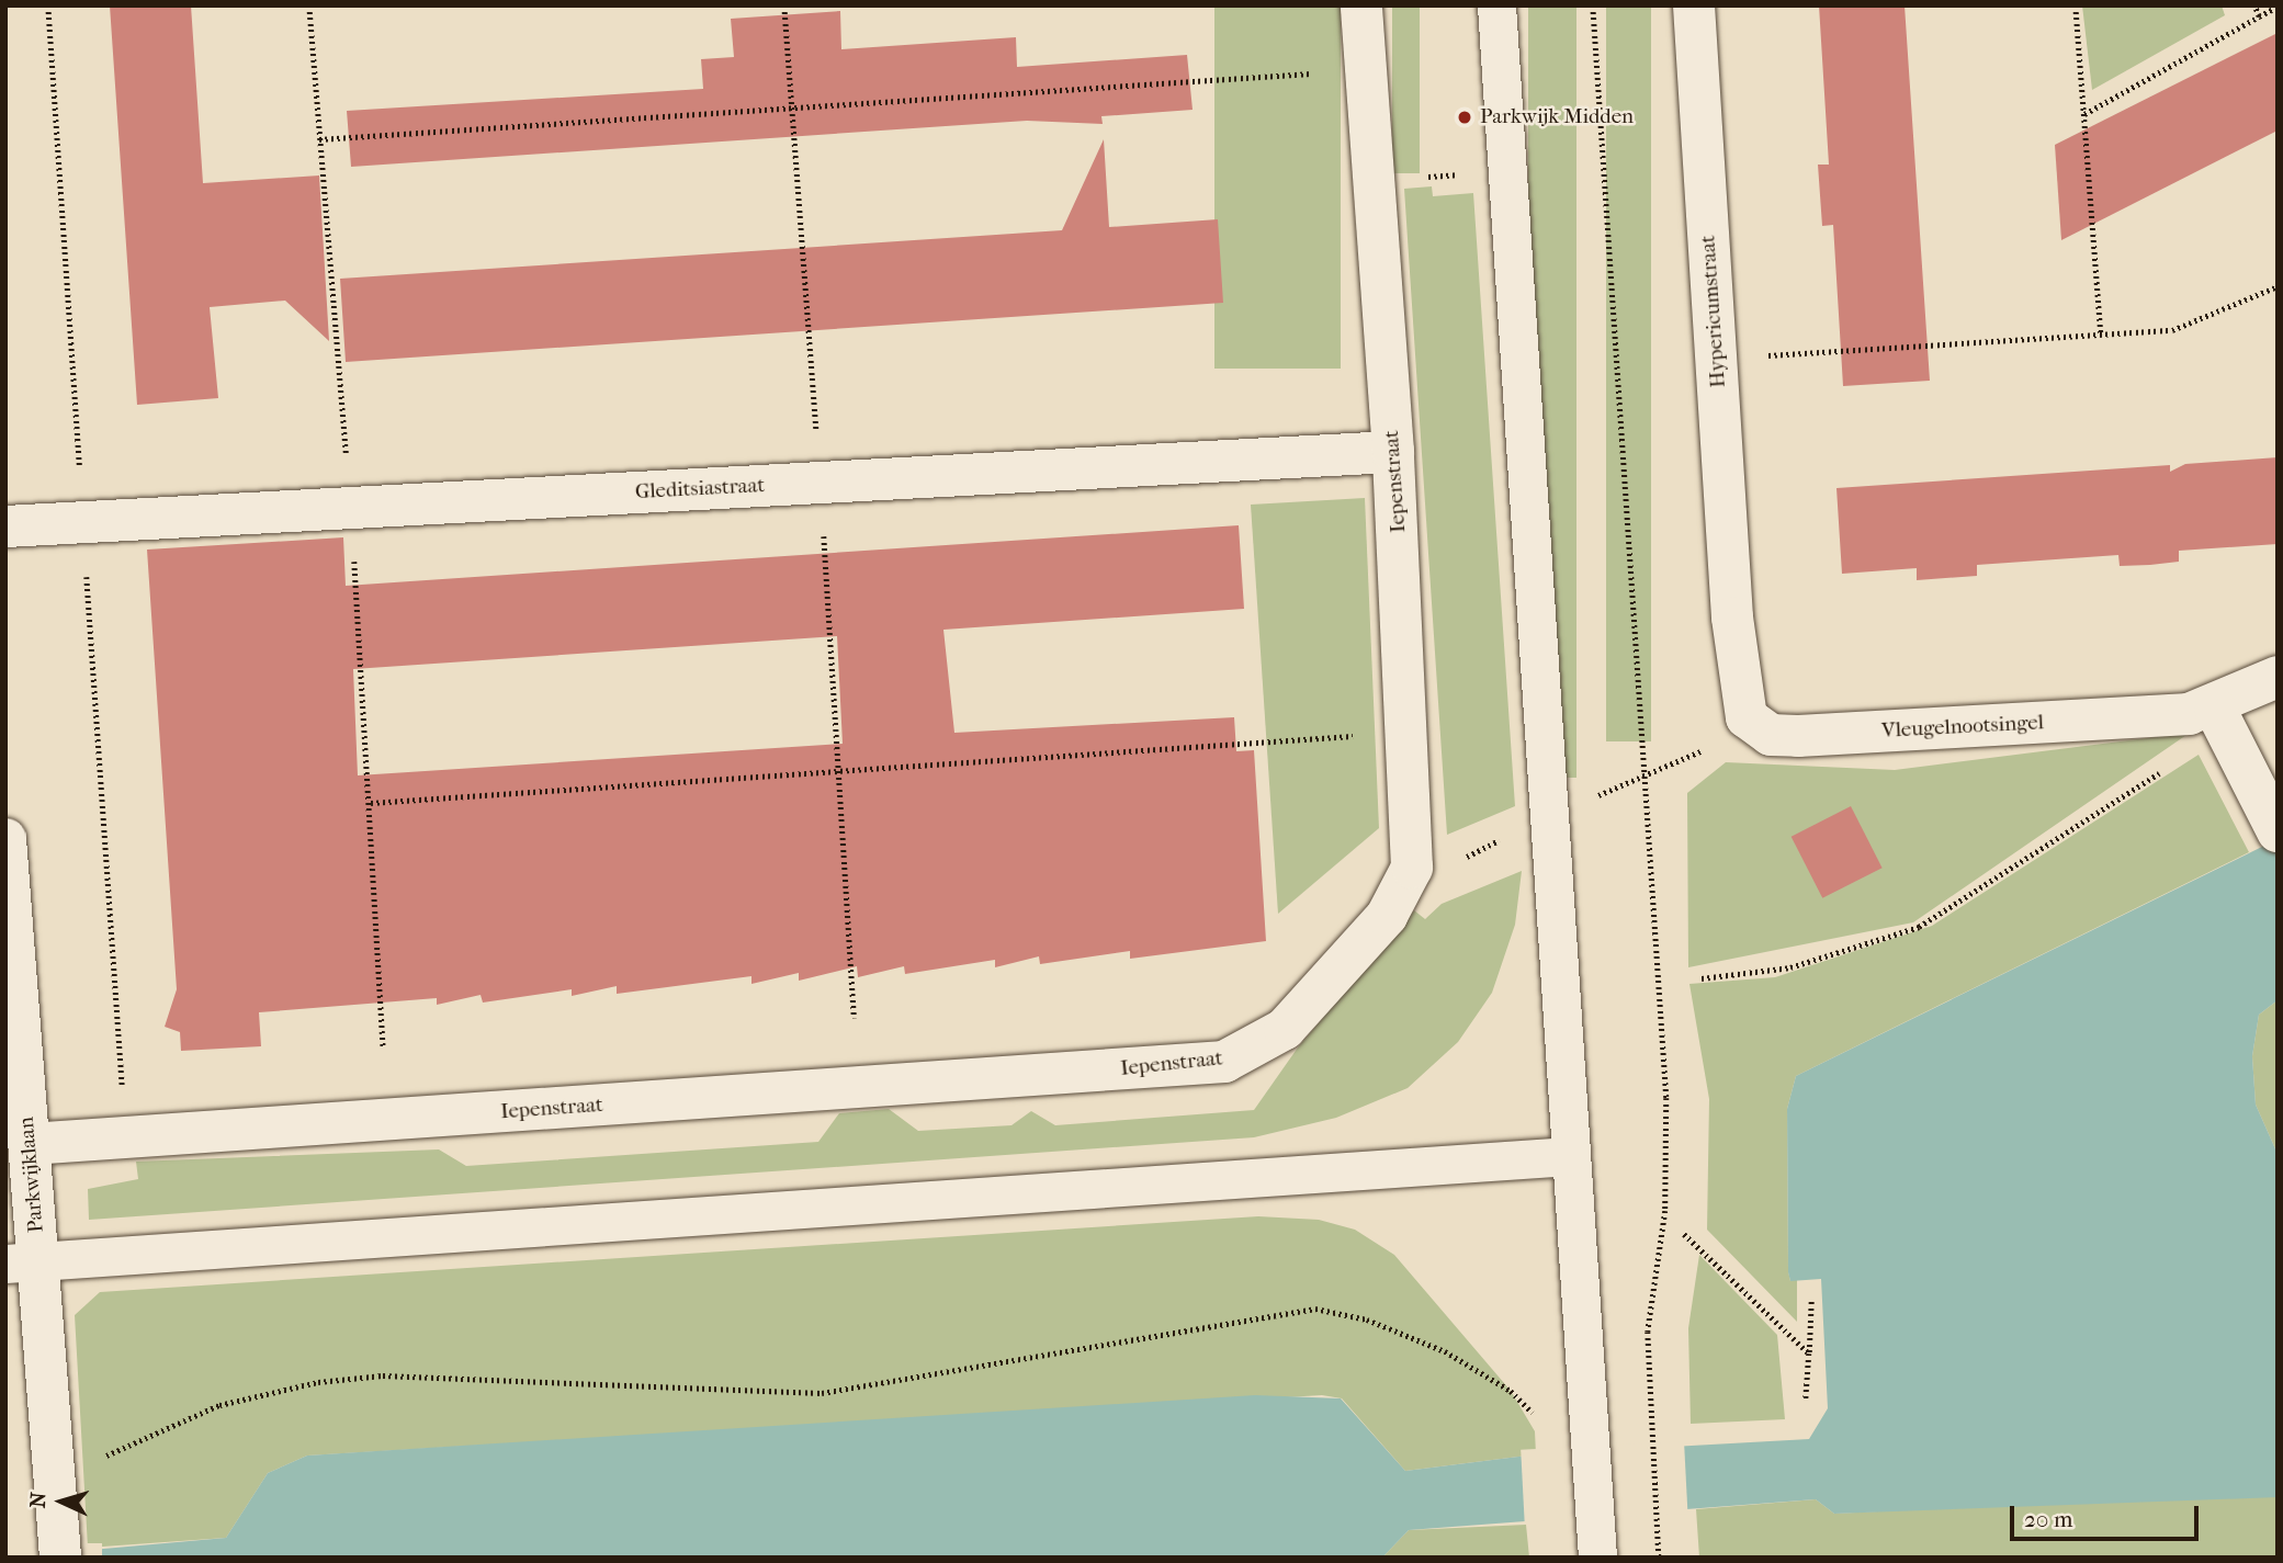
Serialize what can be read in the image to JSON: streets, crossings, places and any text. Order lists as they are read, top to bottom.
{
  "streets": {
    "street": [
      "Hypericumstraat",
      "Iepenstraat",
      "Gleditsiastraat",
      "Vleugelnootsingel",
      "Parkwijklaan"
    ]
  },
  "crossings": [
    ["Hypericumstraat", "Vleugelnootsingel"],
    ["Iepenstraat", "Gleditsiastraat"],
    ["Iepenstraat", "Parkwijklaan"]
  ],
  "places": ["Parkwijk Midden"],
  "scale_bar": "20 m",
  "north": "left"
}
